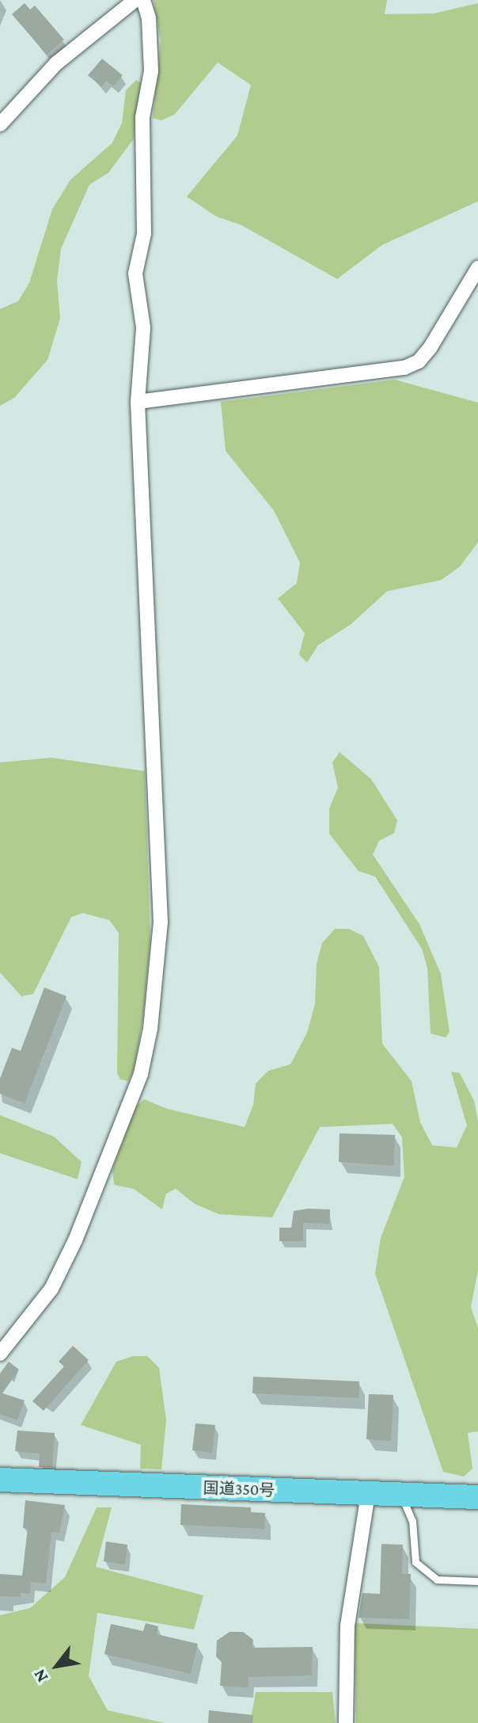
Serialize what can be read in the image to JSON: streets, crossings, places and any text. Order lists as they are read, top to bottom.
{
  "streets": {
    "highway": ["国道350号"]
  },
  "north": "bottom left"
}
